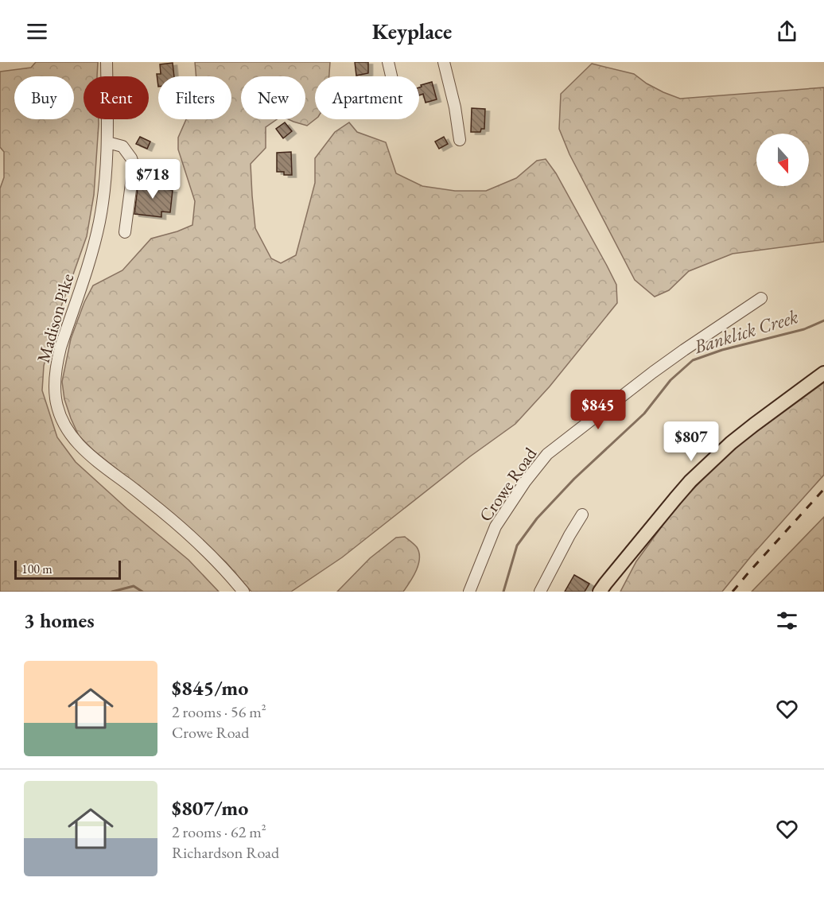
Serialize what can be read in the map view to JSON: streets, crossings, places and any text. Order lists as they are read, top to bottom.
{
  "streets": {
    "street": ["Madison Pike", "Crowe Road"]
  },
  "water": ["Banklick Creek"],
  "scale_bar": "100 m",
  "north": "bottom",
  "page": {
    "header": "Keyplace",
    "chip": [
      "Buy",
      "Rent",
      "Filters",
      "New",
      "Apartment"
    ],
    "price": ["$718", "$845", "$807"],
    "scale": "100 m",
    "heading": "3 homes",
    "list": [
      {
        "name": "$845/mo",
        "note": "2 rooms · 56 m² · Crowe Road"
      },
      {
        "name": "$807/mo",
        "note": "2 rooms · 62 m² · Richardson Road"
      }
    ]
  }
}
